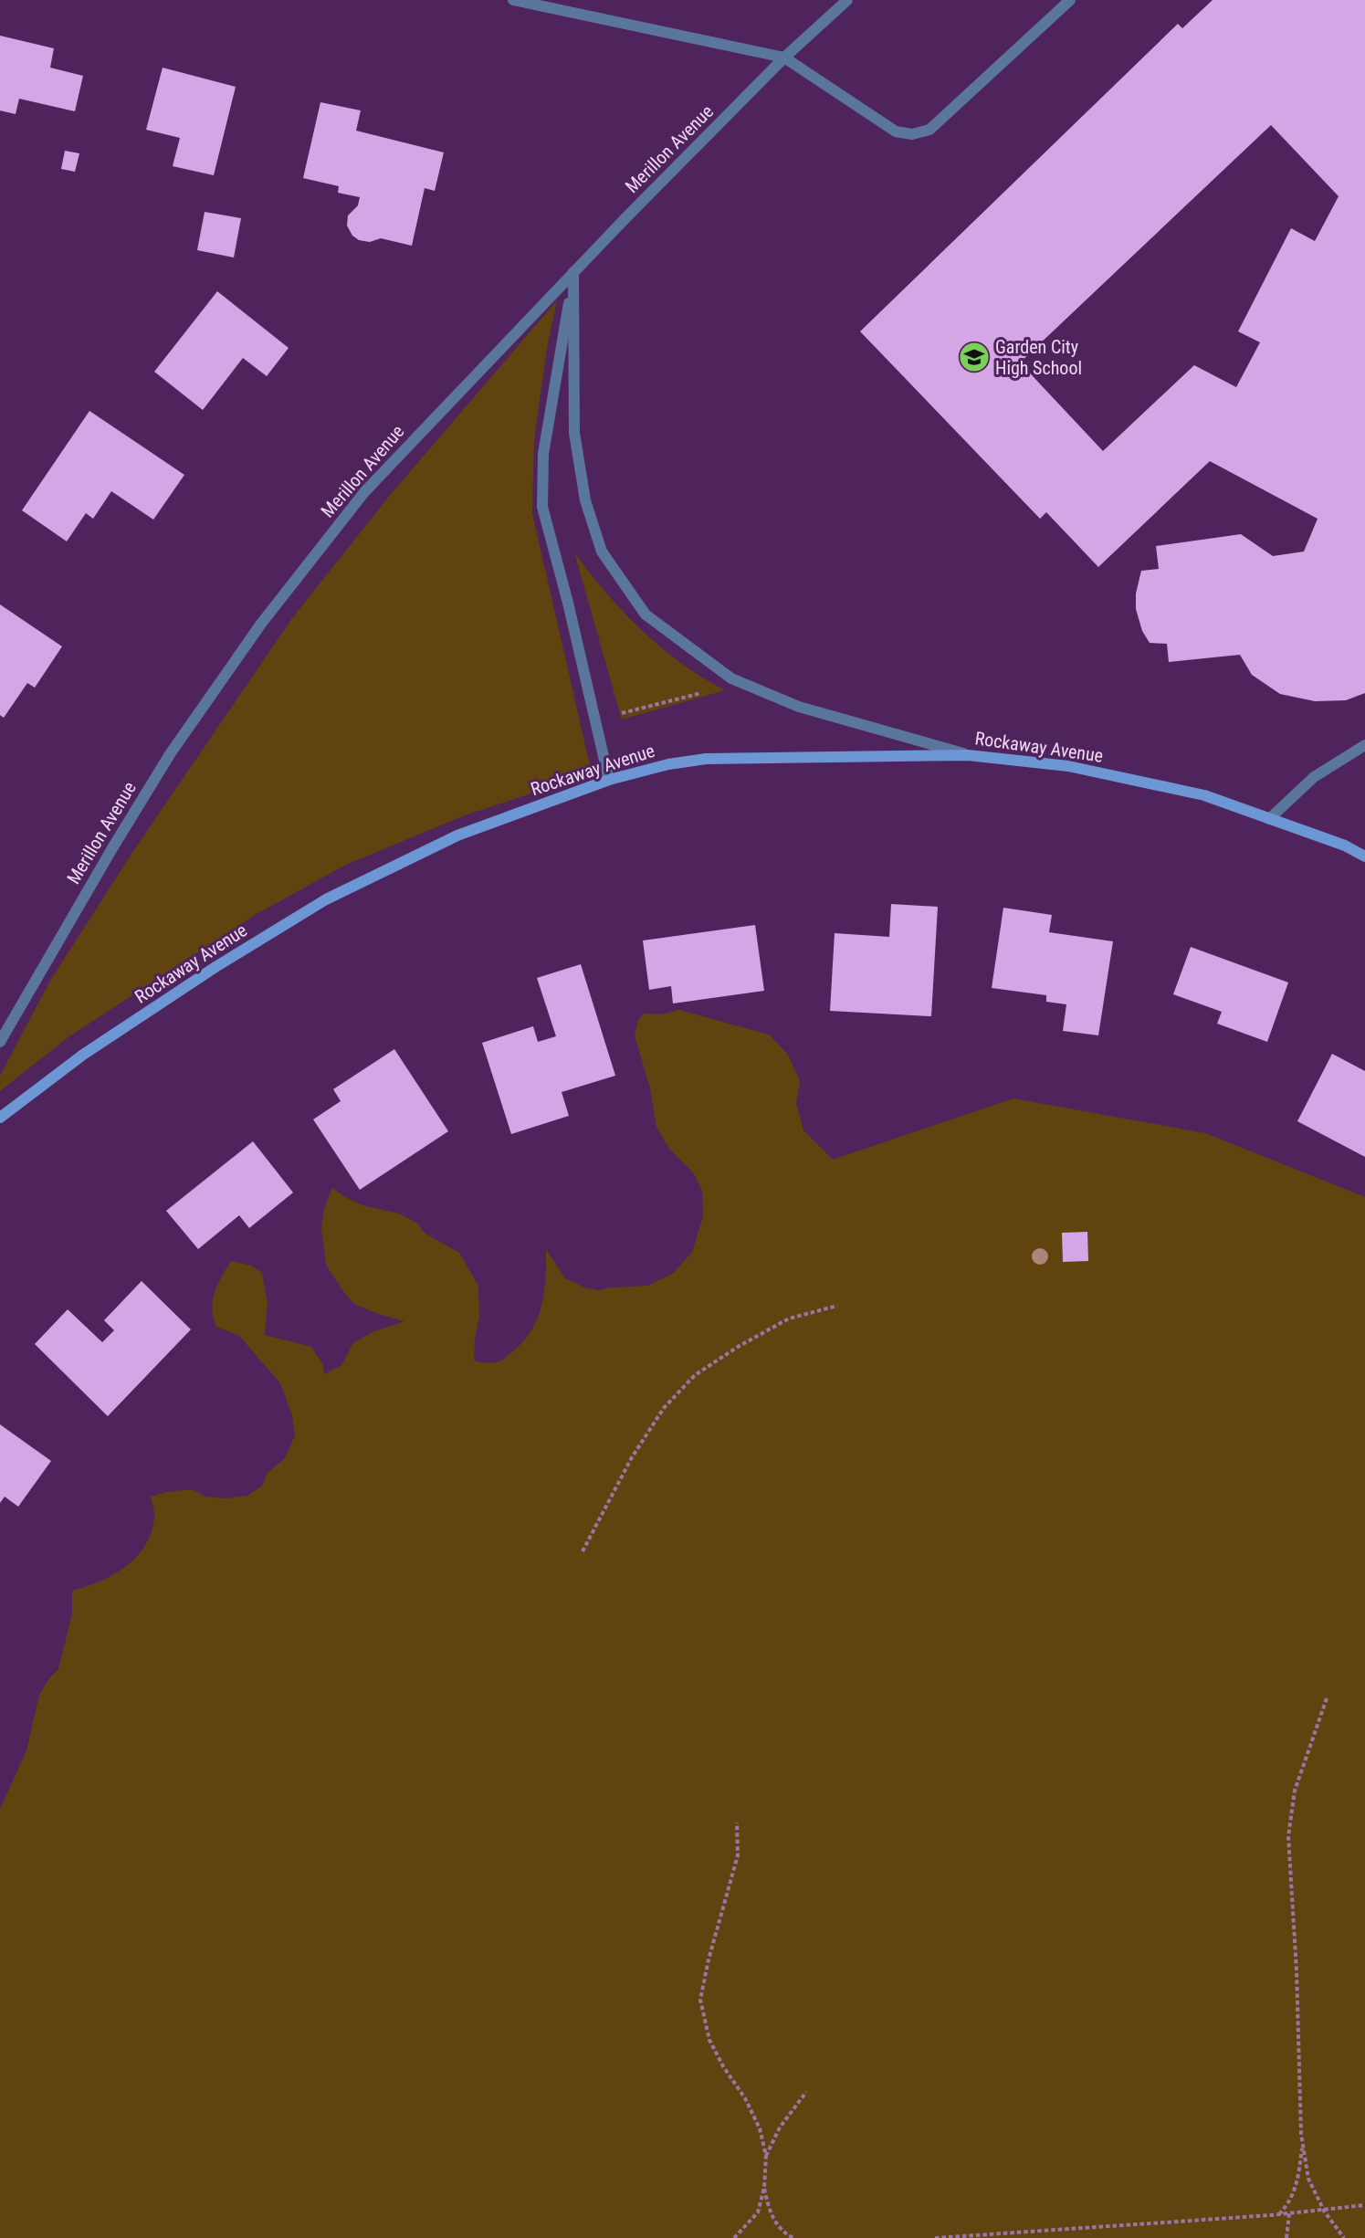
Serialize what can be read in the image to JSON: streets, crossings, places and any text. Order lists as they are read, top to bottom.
{
  "streets": {
    "main road": ["Rockaway Avenue"],
    "street": ["Merillon Avenue"]
  },
  "places": {
    "school or university": ["Garden City High School"]
  }
}
